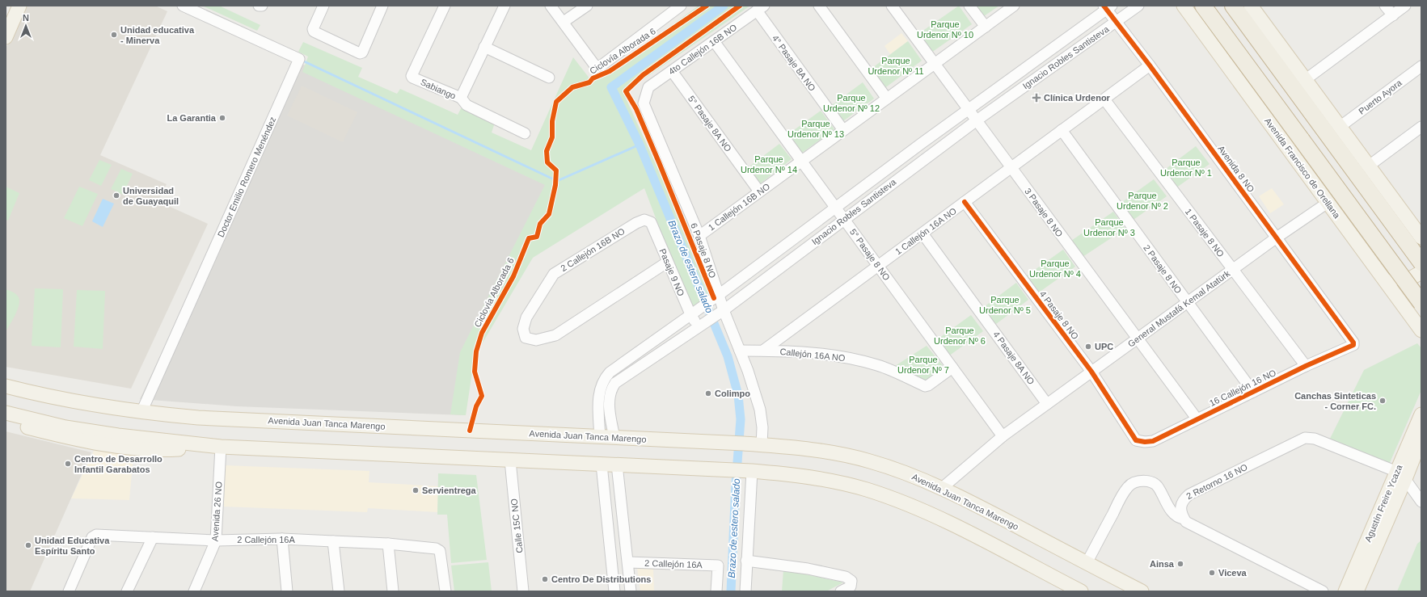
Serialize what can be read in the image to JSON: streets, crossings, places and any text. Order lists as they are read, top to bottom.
{
  "streets": {
    "highway": ["Avenida Francisco de Orellana"],
    "main road": ["Avenida Juan Tanca Marengo", "Agustín Freire Ycaza"],
    "street": [
      "4to Callejón 16B NO",
      "Ignacio Robles Santisteva",
      "4° Pasaje 8A NO",
      "Sabiango",
      "Puerto Ayora",
      "5° Pasaje 8A NO",
      "Avenida 8 NO",
      "Doctor Emilio Romero Menéndez",
      "1 Callejón 16B NO",
      "3 Pasaje 8 NO",
      "1 Callejón 16A NO",
      "1 Pasaje 8 NO",
      "2 Callejón 16B NO",
      "6 Pasaje 8 NO",
      "5° Pasaje 8 NO",
      "2 Pasaje 8 NO",
      "Pasaje 9 NO",
      "General Mustafá Kemal Atatürk",
      "4 Pasaje 8 NO",
      "Callejón 16A NO",
      "4 Pasaje 8A NO",
      "16 Callejón 16 NO",
      "2 Retorno 16 NO",
      "Avenida 26 NO",
      "Calle 15C NO",
      "2 Callejón 16A"
    ],
    "cycle path": ["Ciclovía Alborada 6"]
  },
  "crossings": [
    ["4to Callejón 16B NO", "4° Pasaje 8A NO"],
    ["4to Callejón 16B NO", "5° Pasaje 8A NO"],
    ["4to Callejón 16B NO", "6 Pasaje 8 NO"],
    ["4to Callejón 16B NO", "5° Pasaje 8 NO"],
    ["Ignacio Robles Santisteva", "Avenida 8 NO"],
    ["Ignacio Robles Santisteva", "3 Pasaje 8 NO"],
    ["Ignacio Robles Santisteva", "6 Pasaje 8 NO"],
    ["Ignacio Robles Santisteva", "5° Pasaje 8 NO"],
    ["Ignacio Robles Santisteva", "Pasaje 9 NO"],
    ["Ignacio Robles Santisteva", "Avenida Juan Tanca Marengo"],
    ["4° Pasaje 8A NO", "1 Callejón 16B NO"],
    ["5° Pasaje 8A NO", "1 Callejón 16B NO"],
    ["Avenida Francisco de Orellana", "General Mustafá Kemal Atatürk"],
    ["Avenida 8 NO", "1 Callejón 16A NO"],
    ["Avenida 8 NO", "General Mustafá Kemal Atatürk"],
    ["Avenida 8 NO", "16 Callejón 16 NO"],
    ["Doctor Emilio Romero Menéndez", "Avenida Juan Tanca Marengo"],
    ["1 Callejón 16B NO", "3 Pasaje 8 NO"],
    ["1 Callejón 16B NO", "6 Pasaje 8 NO"],
    ["1 Callejón 16B NO", "5° Pasaje 8 NO"],
    ["3 Pasaje 8 NO", "1 Callejón 16A NO"],
    ["3 Pasaje 8 NO", "General Mustafá Kemal Atatürk"],
    ["3 Pasaje 8 NO", "16 Callejón 16 NO"],
    ["1 Callejón 16A NO", "1 Pasaje 8 NO"],
    ["1 Callejón 16A NO", "5° Pasaje 8 NO"],
    ["1 Callejón 16A NO", "2 Pasaje 8 NO"],
    ["1 Callejón 16A NO", "4 Pasaje 8 NO"],
    ["1 Callejón 16A NO", "Callejón 16A NO"],
    ["1 Callejón 16A NO", "4 Pasaje 8A NO"],
    ["1 Pasaje 8 NO", "General Mustafá Kemal Atatürk"],
    ["1 Pasaje 8 NO", "16 Callejón 16 NO"],
    ["2 Callejón 16B NO", "Pasaje 9 NO"],
    ["6 Pasaje 8 NO", "Callejón 16A NO"],
    ["6 Pasaje 8 NO", "Avenida Juan Tanca Marengo"],
    ["5° Pasaje 8 NO", "General Mustafá Kemal Atatürk"],
    ["5° Pasaje 8 NO", "Callejón 16A NO"],
    ["2 Pasaje 8 NO", "General Mustafá Kemal Atatürk"],
    ["2 Pasaje 8 NO", "16 Callejón 16 NO"],
    ["General Mustafá Kemal Atatürk", "4 Pasaje 8 NO"],
    ["General Mustafá Kemal Atatürk", "4 Pasaje 8A NO"],
    ["General Mustafá Kemal Atatürk", "Avenida Juan Tanca Marengo"],
    ["4 Pasaje 8 NO", "16 Callejón 16 NO"],
    ["2 Retorno 16 NO", "Agustín Freire Ycaza"],
    ["Avenida 26 NO", "2 Callejón 16A"]
  ],
  "water": ["Brazo de estero salado"],
  "parks": [
    "Parque Urdenor Nº 10",
    "Parque Urdenor Nº 11",
    "Parque Urdenor Nº 12",
    "Parque Urdenor Nº 13",
    "Parque Urdenor Nº 14",
    "Parque Urdenor Nº 1",
    "Parque Urdenor Nº 2",
    "Parque Urdenor Nº 3",
    "Parque Urdenor Nº 4",
    "Parque Urdenor Nº 5",
    "Parque Urdenor Nº 6",
    "Parque Urdenor Nº 7"
  ],
  "places": {
    "other": [
      "Unidad educativa - Minerva",
      "La Garantia",
      "Universidad de Guayaquil",
      "UPC",
      "Colimpo",
      "Canchas Sinteticas - Corner FC.",
      "Centro de Desarrollo Infantil Garabatos",
      "Servientrega",
      "Unidad Educativa Espíritu Santo",
      "Ainsa",
      "Viceva",
      "Centro De Distributions"
    ],
    "health": ["Clínica Urdenor"]
  },
  "north": "top"
}
